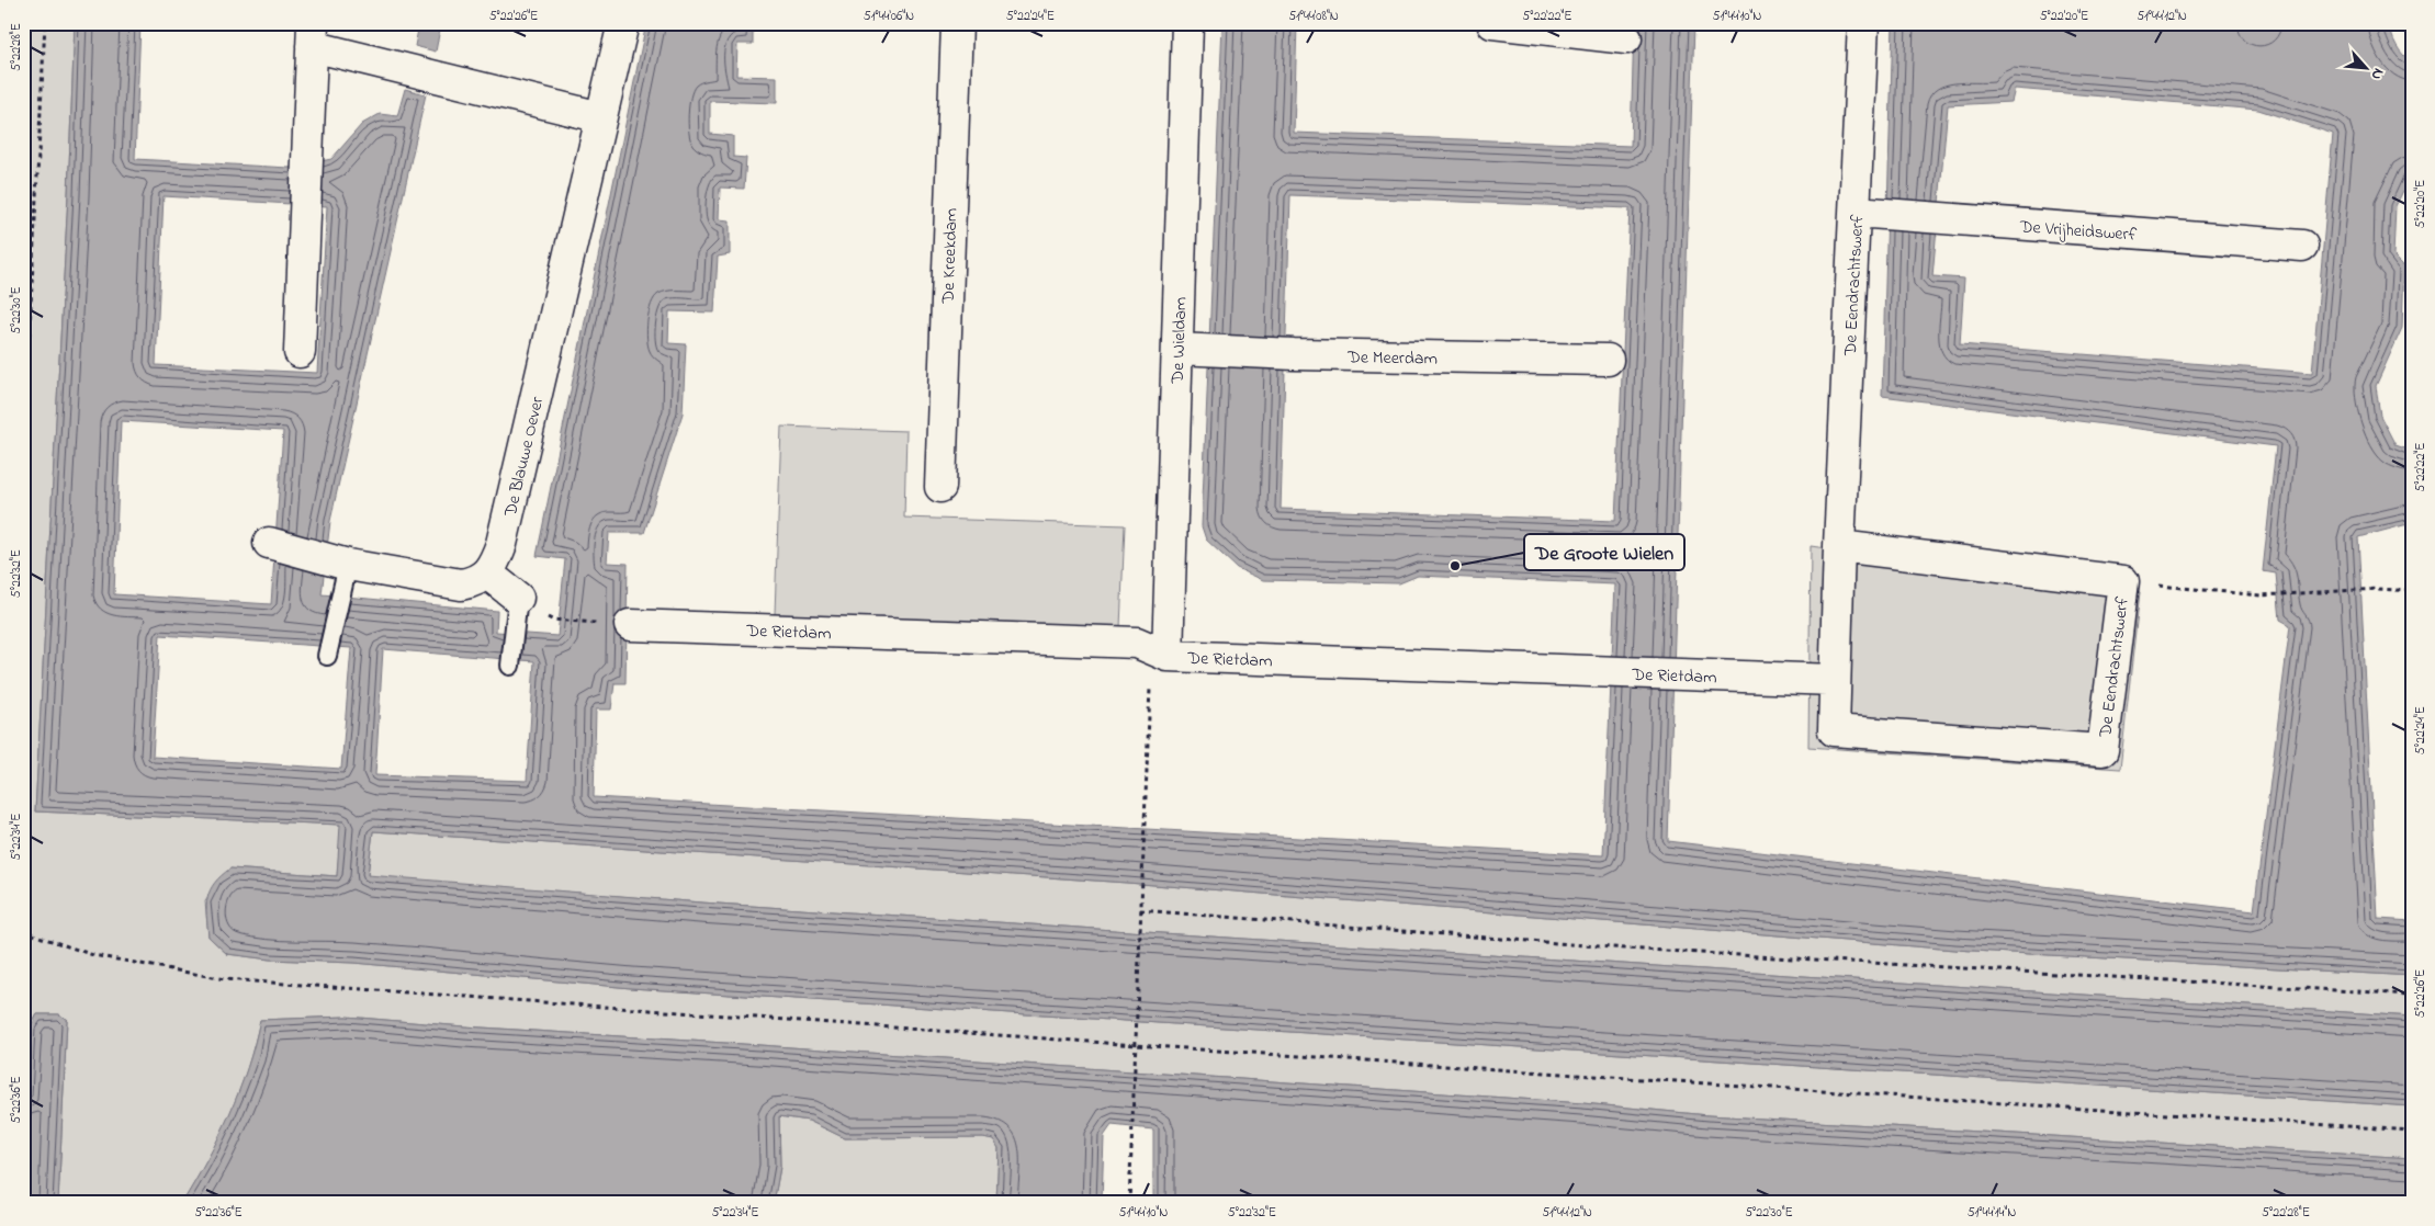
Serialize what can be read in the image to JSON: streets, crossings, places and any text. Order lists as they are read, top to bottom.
{
  "streets": {
    "street": [
      "De Vrijheidswerf",
      "De Kreekdam",
      "De Eendrachtswerf",
      "De Wieldam",
      "De Meerdam",
      "De Blauwe Oever",
      "De Rietdam"
    ]
  },
  "crossings": [
    ["De Vrijheidswerf", "De Eendrachtswerf"],
    ["De Eendrachtswerf", "De Rietdam"],
    ["De Wieldam", "De Meerdam"],
    ["De Wieldam", "De Rietdam"]
  ],
  "places": ["De Groote Wielen"],
  "north": "bottom right",
  "coordinates": [
    "5°22'26\"E",
    "51°44'06\"N",
    "5°22'24\"E",
    "51°44'08\"N",
    "5°22'22\"E",
    "51°44'10\"N",
    "5°22'20\"E",
    "51°44'12\"N",
    "5°22'28\"E",
    "5°22'30\"E",
    "5°22'32\"E",
    "5°22'34\"E",
    "5°22'36\"E",
    "51°44'14\"N"
  ]
}
